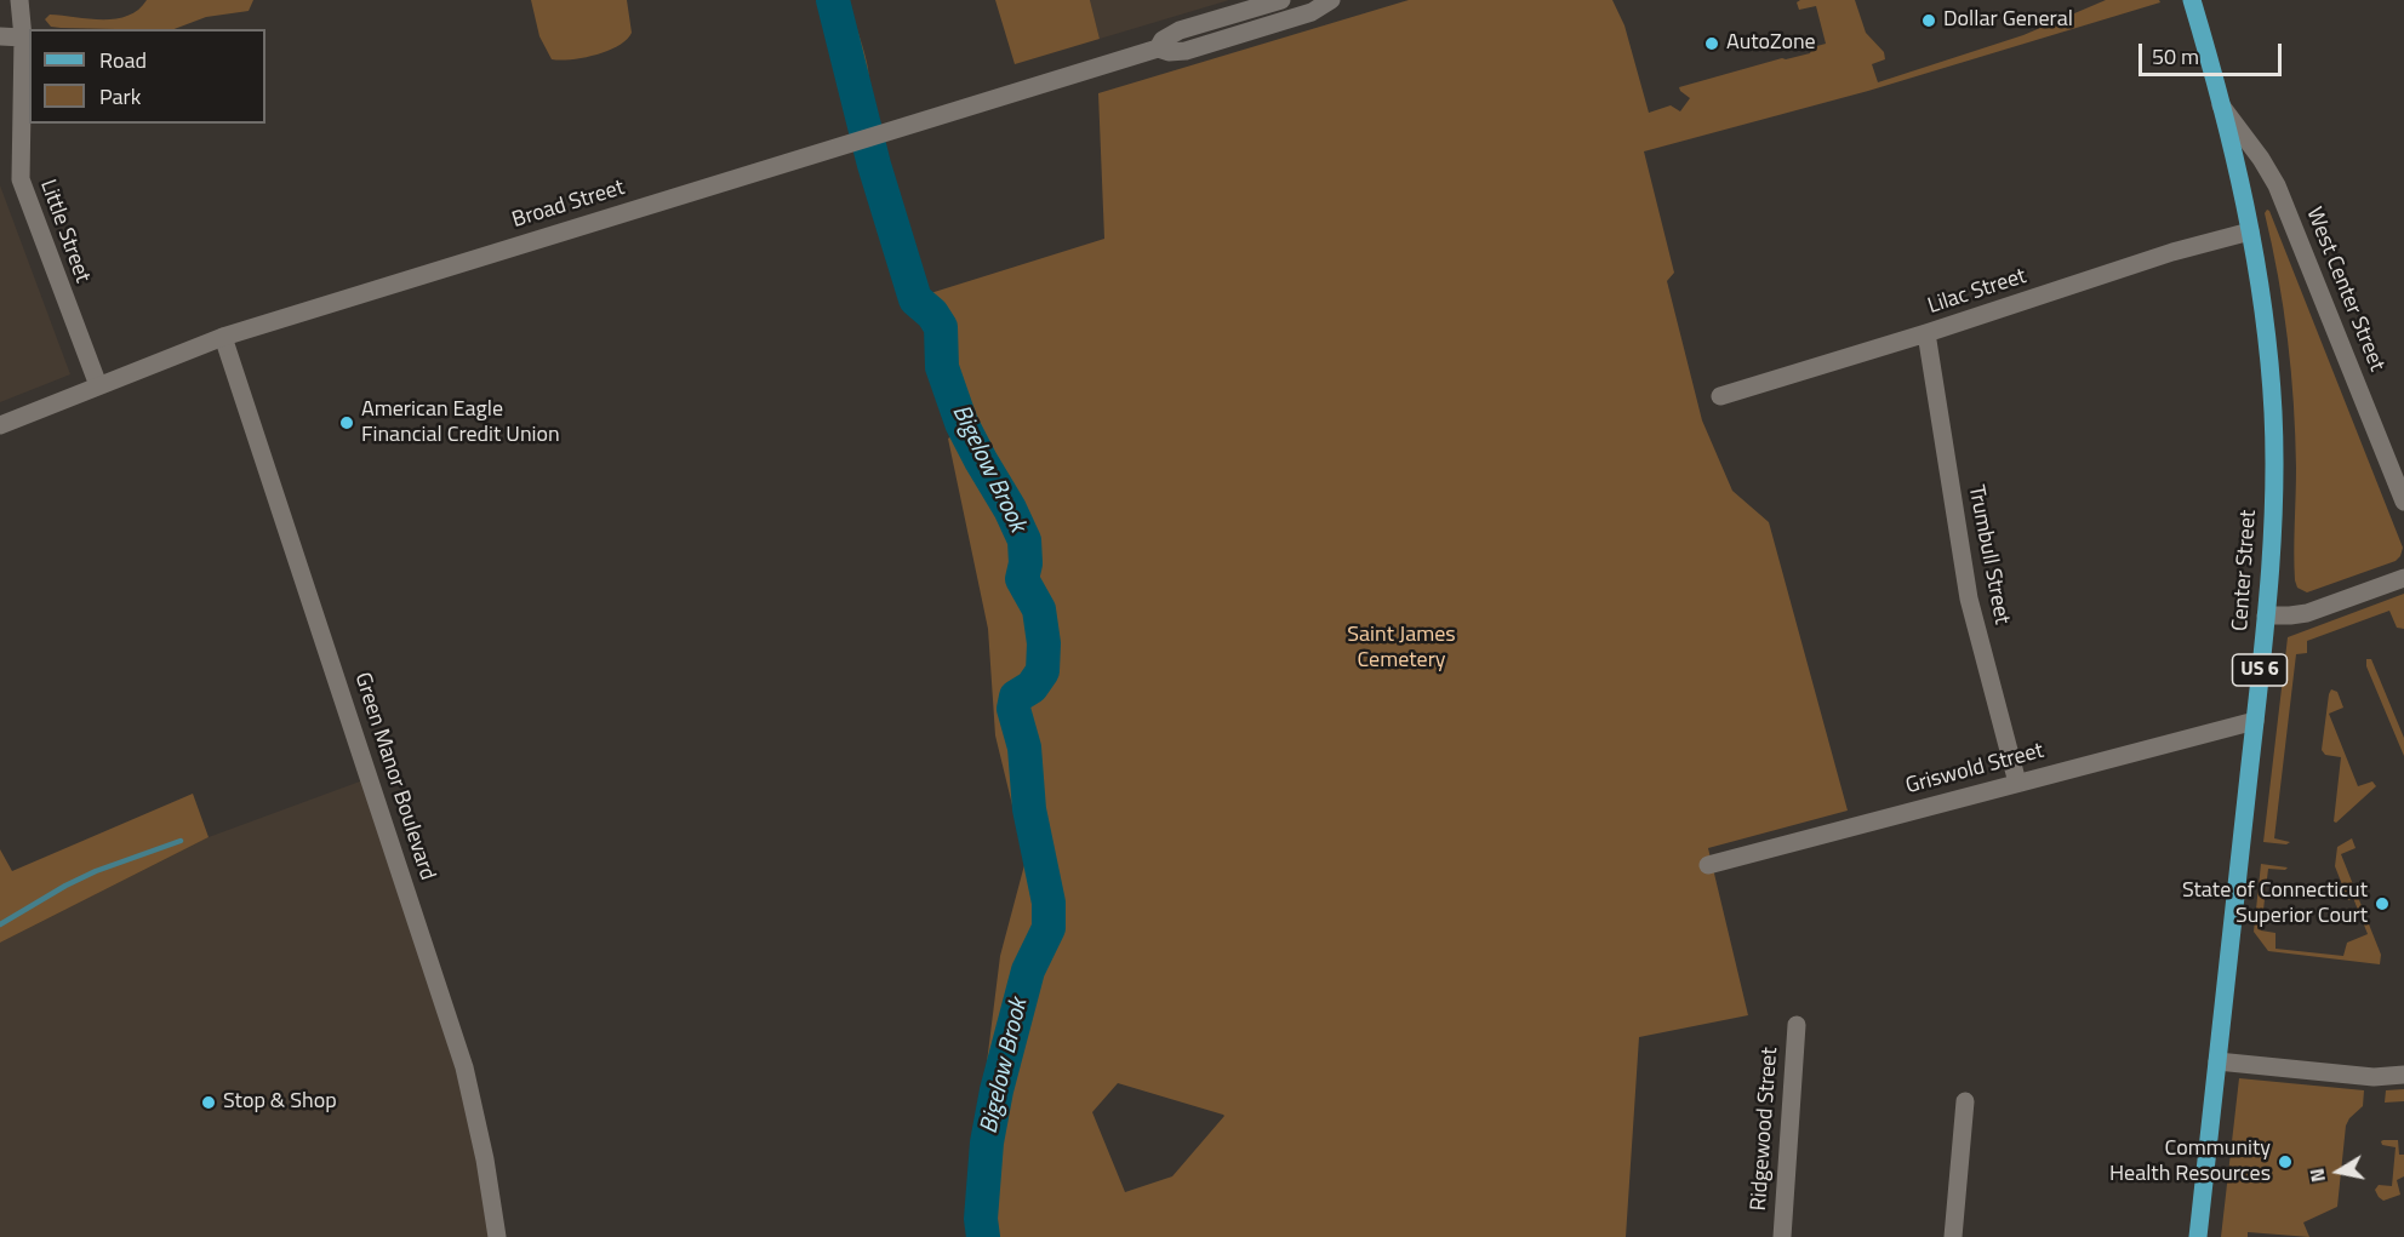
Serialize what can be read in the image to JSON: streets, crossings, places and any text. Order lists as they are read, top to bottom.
{
  "streets": {
    "main road": ["Center Street", "US 6"],
    "street": [
      "Broad Street",
      "Little Street",
      "West Center Street",
      "Lilac Street",
      "Trumbull Street",
      "Griswold Street",
      "Green Manor Boulevard",
      "Ridgewood Street"
    ]
  },
  "crossings": [
    ["Broad Street", "Little Street"],
    ["Broad Street", "Green Manor Boulevard"],
    ["West Center Street", "Center Street"],
    ["Lilac Street", "Trumbull Street"],
    ["Lilac Street", "Center Street"],
    ["Trumbull Street", "Griswold Street"],
    ["Center Street", "Griswold Street"]
  ],
  "water": ["Bigelow Brook"],
  "parks": ["Saint James Cemetery"],
  "places": [
    "Dollar General",
    "AutoZone",
    "American Eagle Financial Credit Union",
    "State of Connecticut Superior Court",
    "Stop & Shop",
    "Community Health Resources"
  ],
  "legend": ["Road", "Park"],
  "scale_bar": "50 m",
  "north": "left"
}
